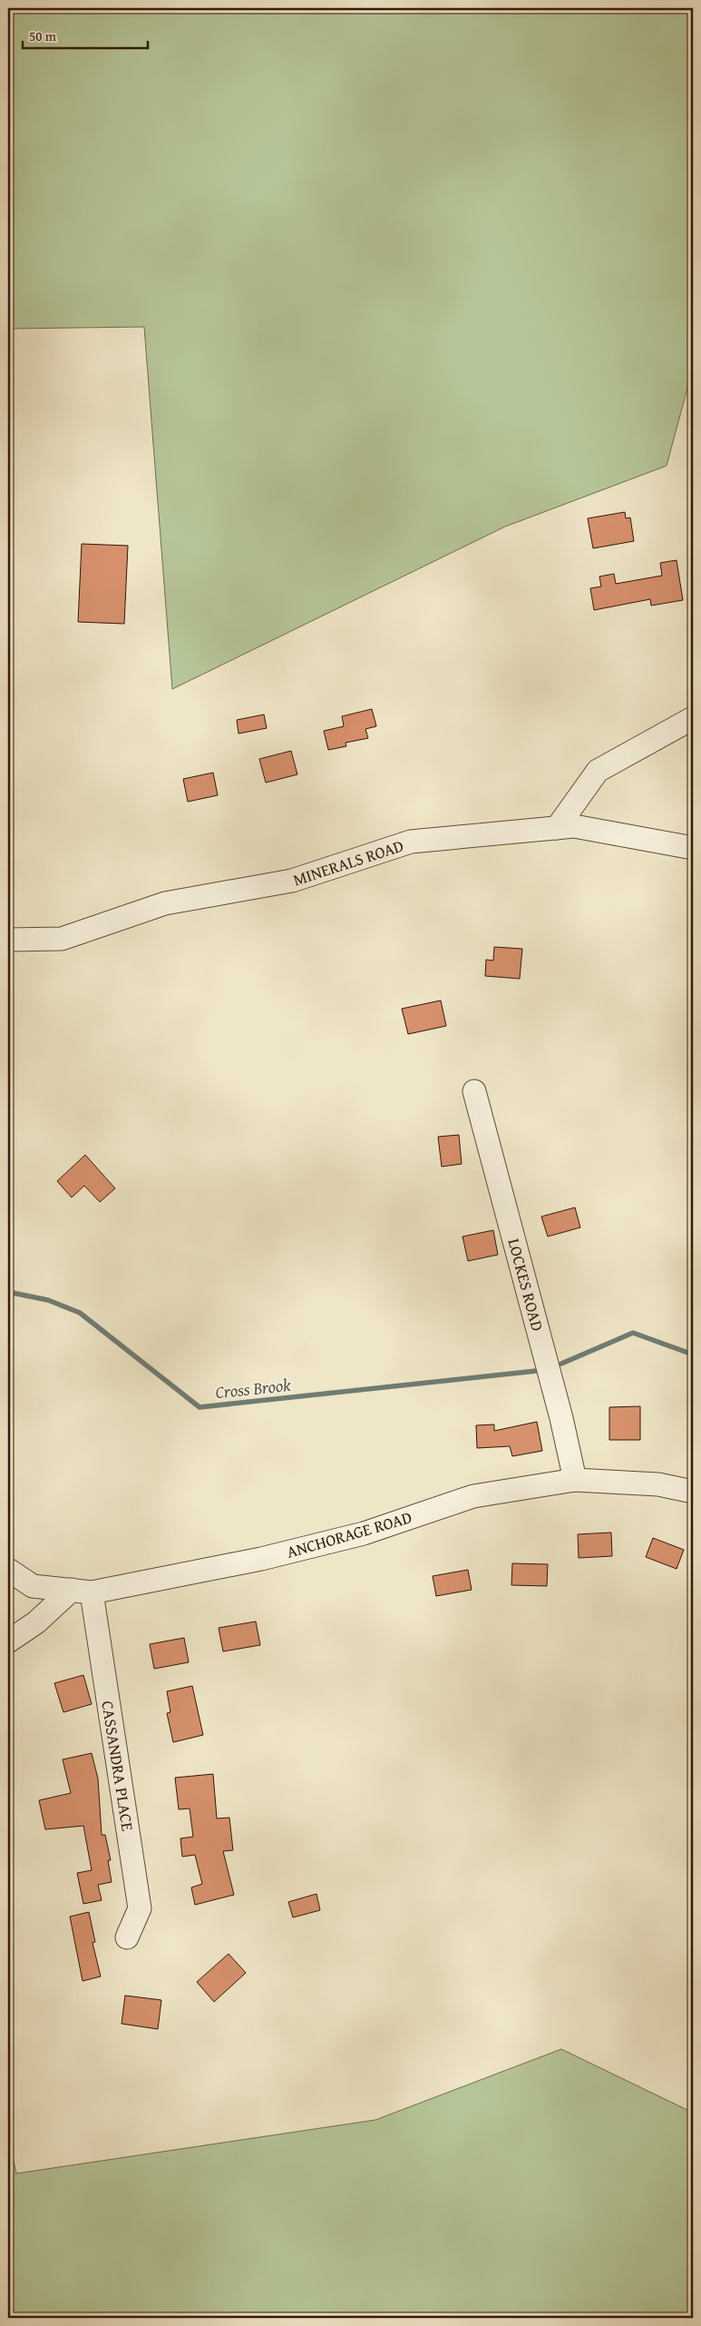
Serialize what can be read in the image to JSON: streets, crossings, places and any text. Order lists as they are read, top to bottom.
{
  "streets": {
    "street": [
      "MINERALS ROAD",
      "LOCKES ROAD",
      "ANCHORAGE ROAD",
      "CASSANDRA PLACE"
    ]
  },
  "crossings": [
    ["LOCKES ROAD", "ANCHORAGE ROAD"],
    ["ANCHORAGE ROAD", "CASSANDRA PLACE"]
  ],
  "water": ["Cross Brook"],
  "scale_bar": "50 m"
}
